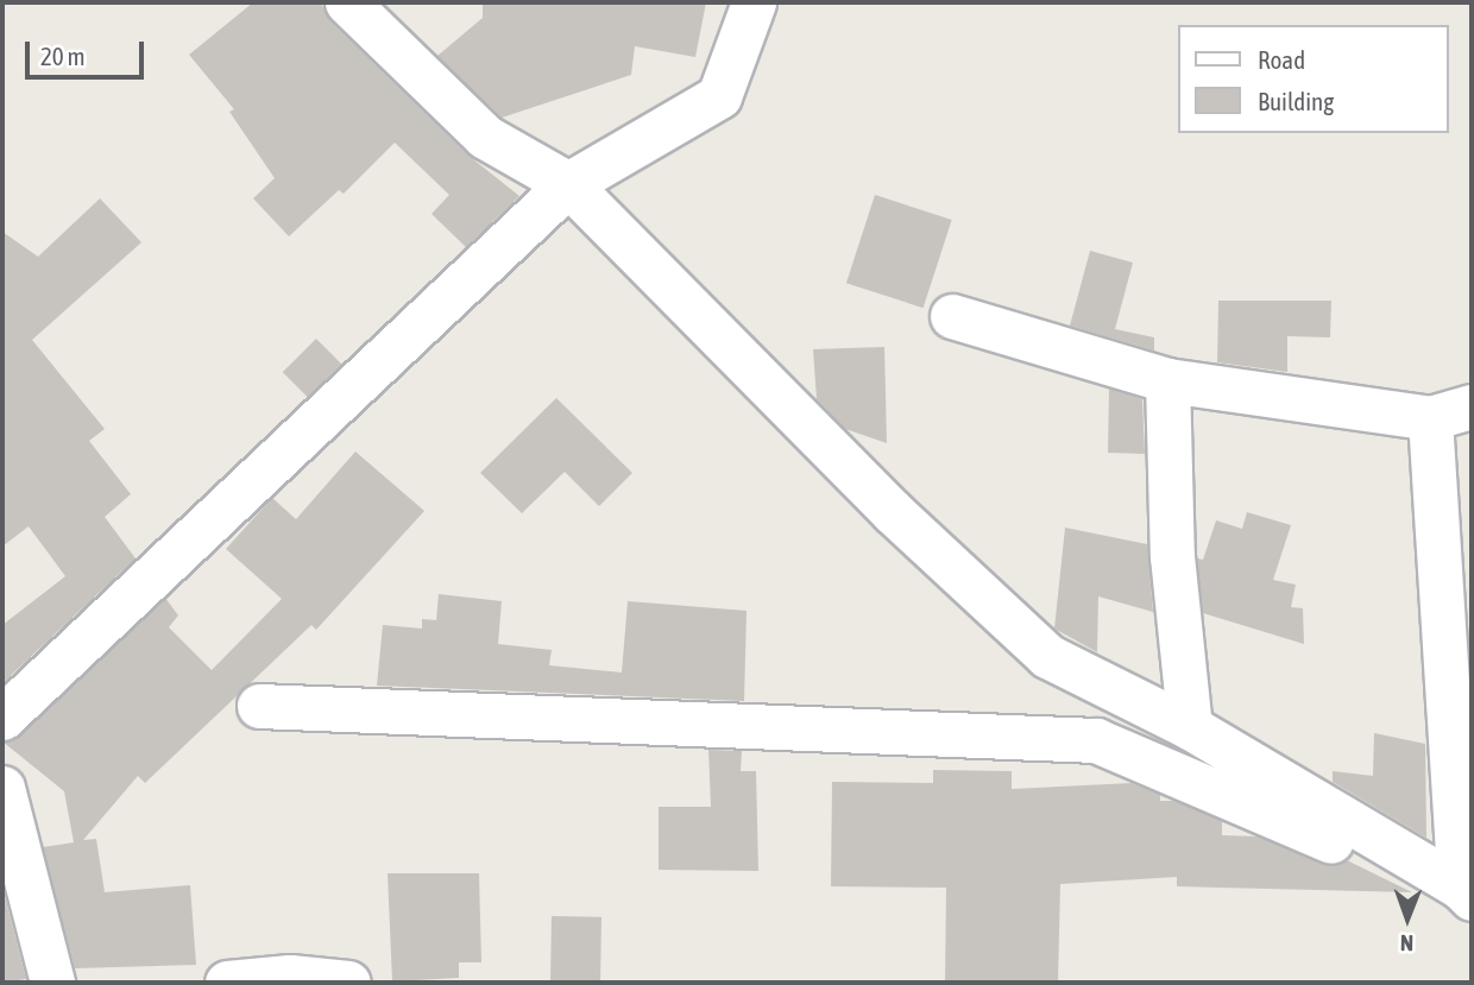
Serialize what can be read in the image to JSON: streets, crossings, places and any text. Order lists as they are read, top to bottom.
{
  "legend": ["Road", "Building"],
  "scale_bar": "20 m",
  "north": "bottom"
}
